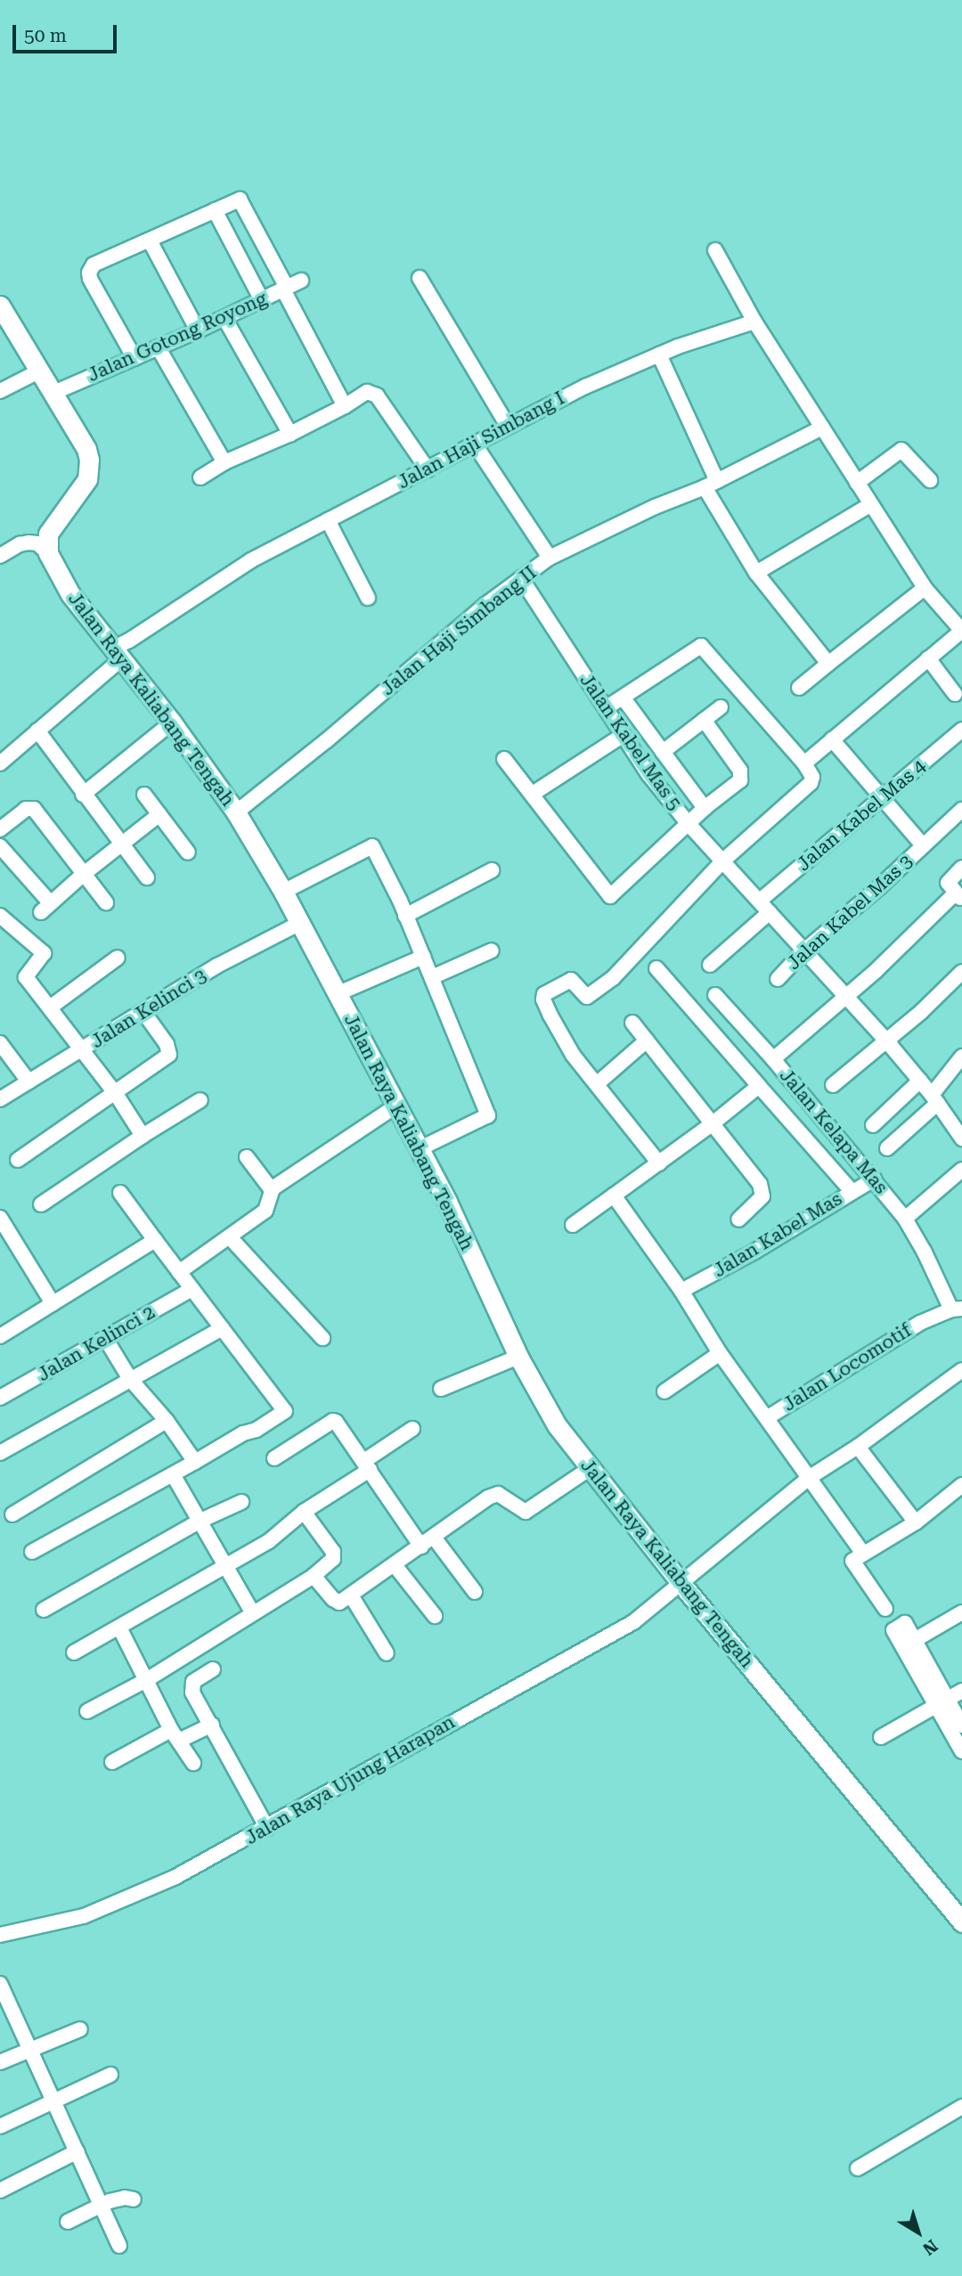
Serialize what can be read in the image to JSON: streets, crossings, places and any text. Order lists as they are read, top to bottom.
{
  "streets": {
    "main road": ["Jalan Raya Kaliabang Tengah"],
    "street": [
      "Jalan Gotong Royong",
      "Jalan Haji Simbang I",
      "Jalan Haji Simbang II",
      "Jalan Kabel Mas 5",
      "Jalan Kabel Mas 4",
      "Jalan Kabel Mas 3",
      "Jalan Kelinci 3",
      "Jalan Kelapa Mas",
      "Jalan Kabel Mas",
      "Jalan Kelinci 2",
      "Jalan Locomotif",
      "Jalan Raya Ujung Harapan"
    ]
  },
  "crossings": [
    ["Jalan Haji Simbang I", "Jalan Raya Kaliabang Tengah"],
    ["Jalan Haji Simbang II", "Jalan Raya Kaliabang Tengah"],
    ["Jalan Haji Simbang II", "Jalan Kabel Mas 5"],
    ["Jalan Raya Kaliabang Tengah", "Jalan Kelinci 3"],
    ["Jalan Raya Kaliabang Tengah", "Jalan Raya Ujung Harapan"],
    ["Jalan Kabel Mas 5", "Jalan Kabel Mas 4"],
    ["Jalan Kabel Mas 5", "Jalan Kabel Mas 3"],
    ["Jalan Kabel Mas 5", "Jalan Kelapa Mas"],
    ["Jalan Kelapa Mas", "Jalan Kabel Mas"],
    ["Jalan Kelapa Mas", "Jalan Locomotif"]
  ],
  "scale_bar": "50 m",
  "north": "bottom right"
}
